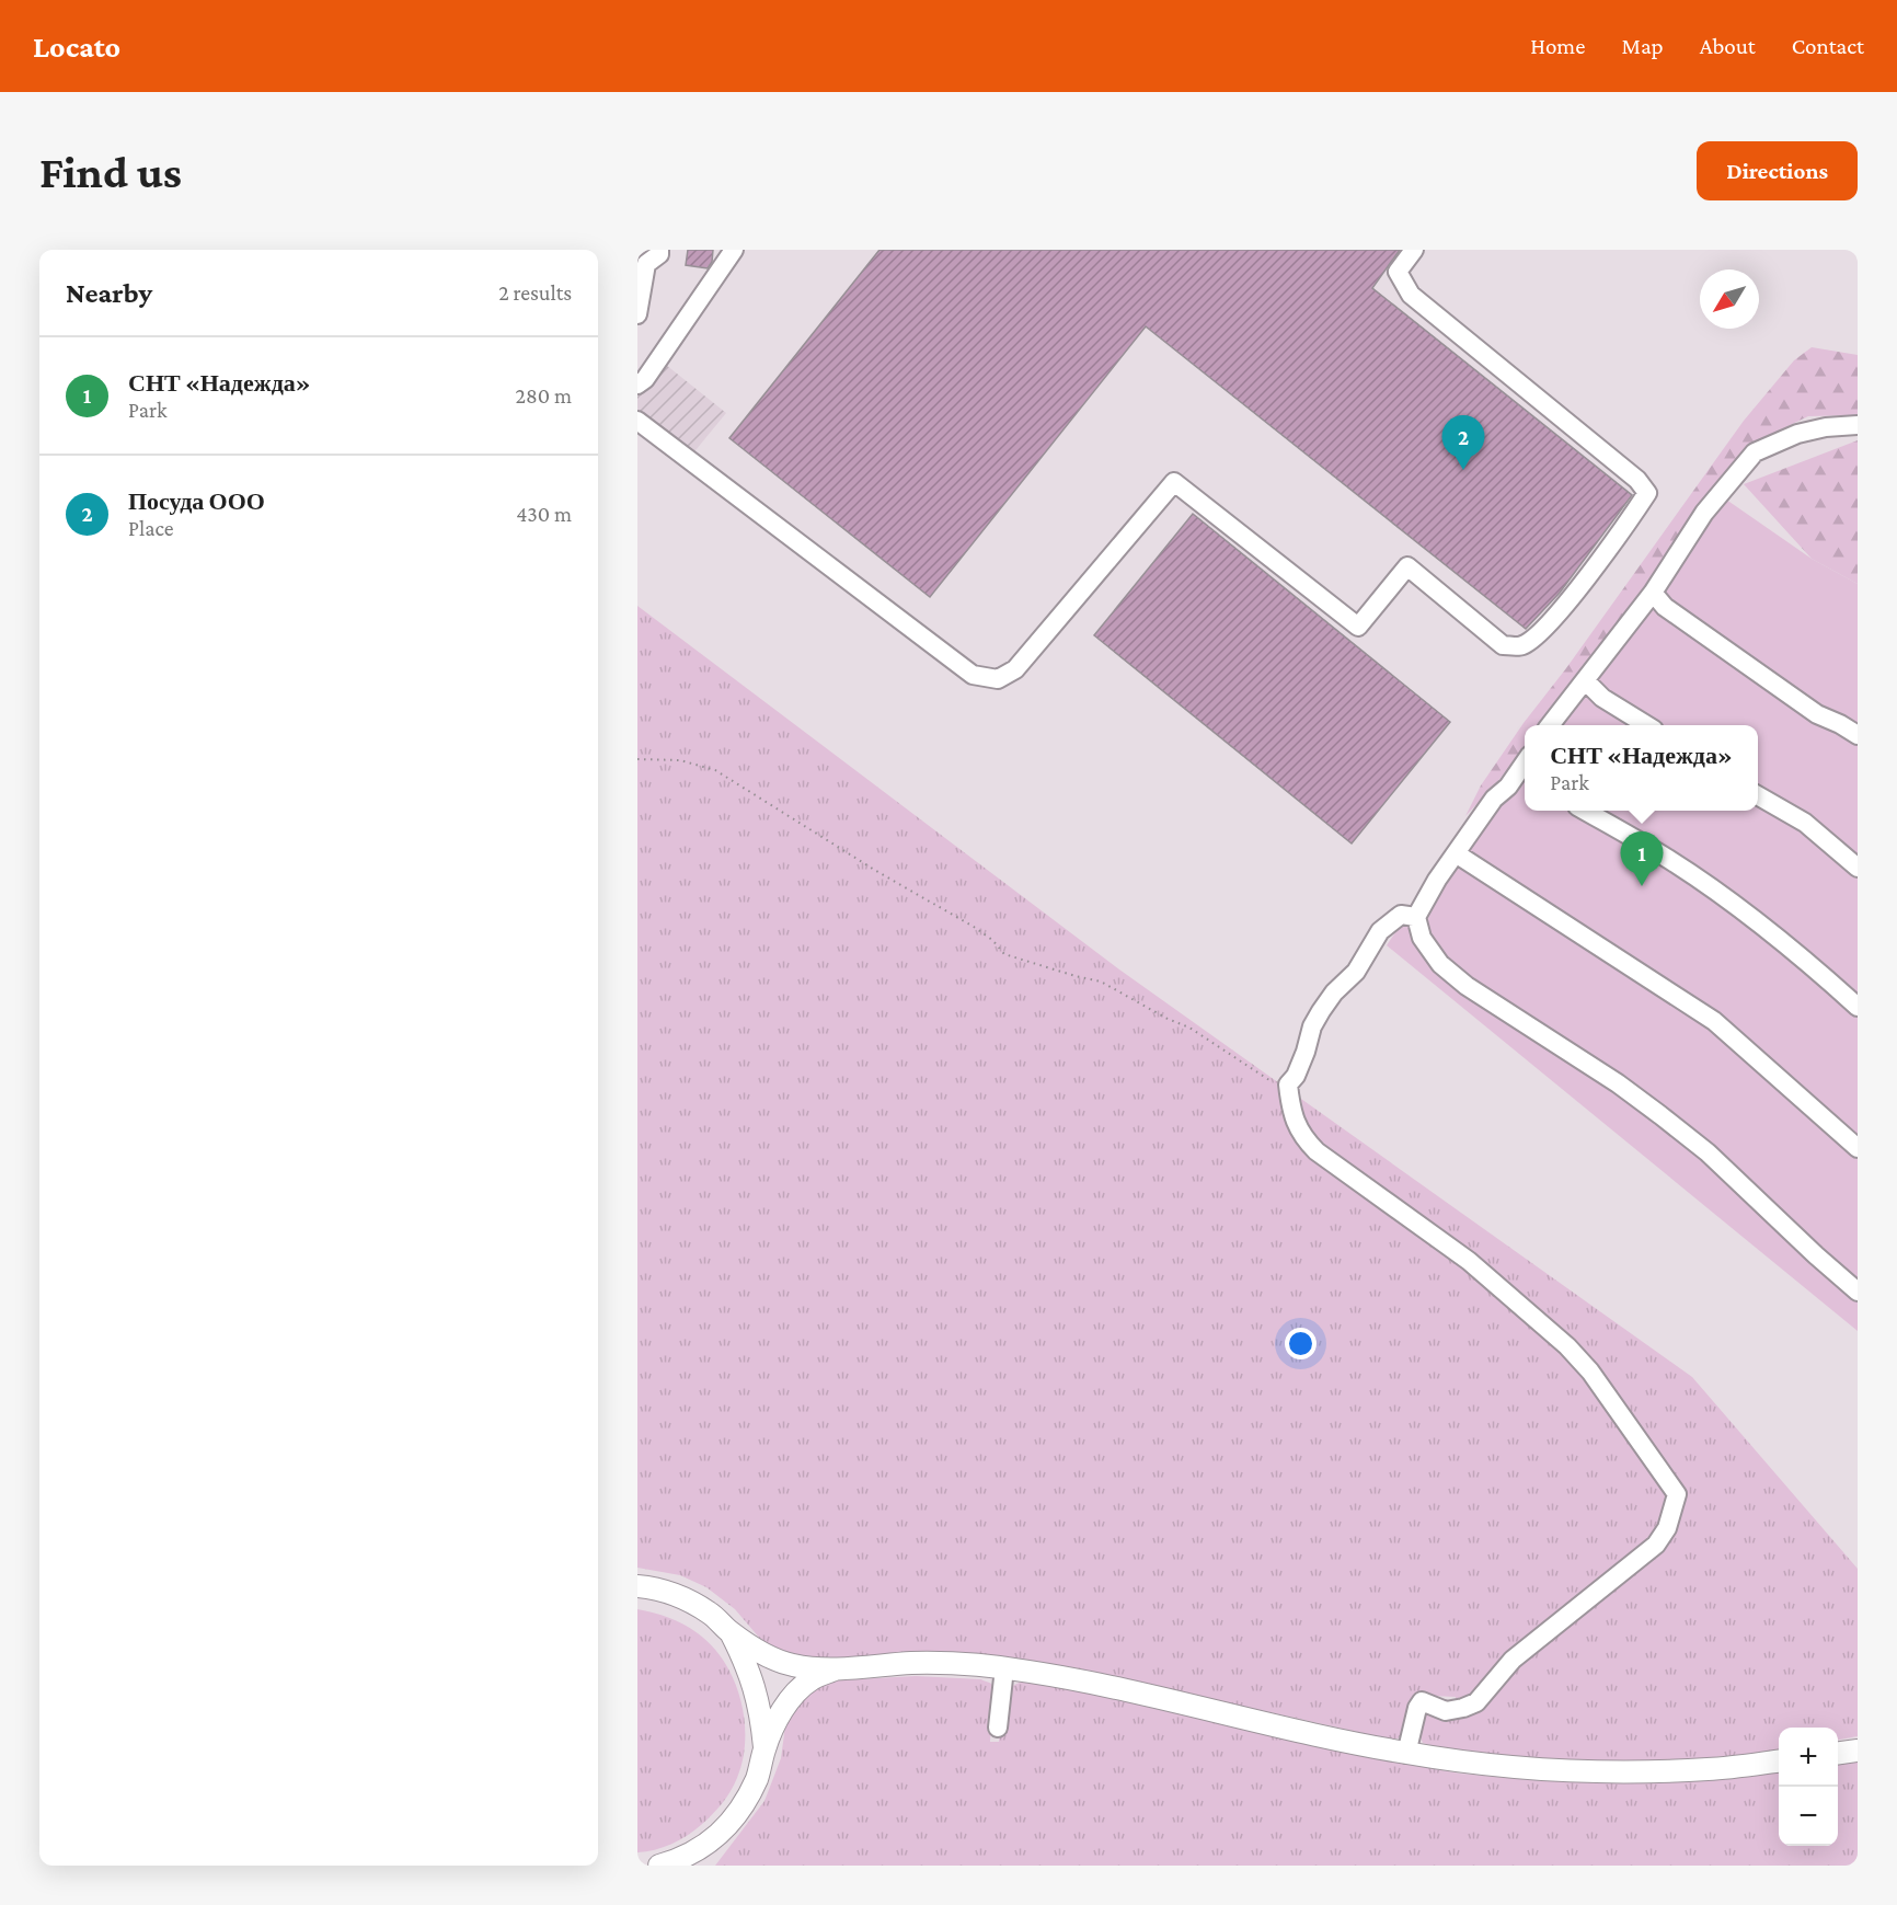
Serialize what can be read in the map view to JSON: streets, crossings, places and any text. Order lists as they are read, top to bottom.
{
  "north": "bottom left",
  "page": {
    "header": "Locato",
    "nav": [
      "Home",
      "Map",
      "About",
      "Contact"
    ],
    "buttons": "Directions",
    "title": "Find us",
    "heading": ["Nearby", "2 results"],
    "list": [
      {
        "mark": "1",
        "name": "СНТ «Надежда»",
        "note": "Park",
        "value": "280 m"
      },
      {
        "mark": "2",
        "name": "Посуда ООО",
        "note": "Place",
        "value": "430 m"
      }
    ],
    "pins": ["2", "1"],
    "popup": ["СНТ «Надежда»", "Park"],
    "map_buttons": ["+", "−"]
  }
}
